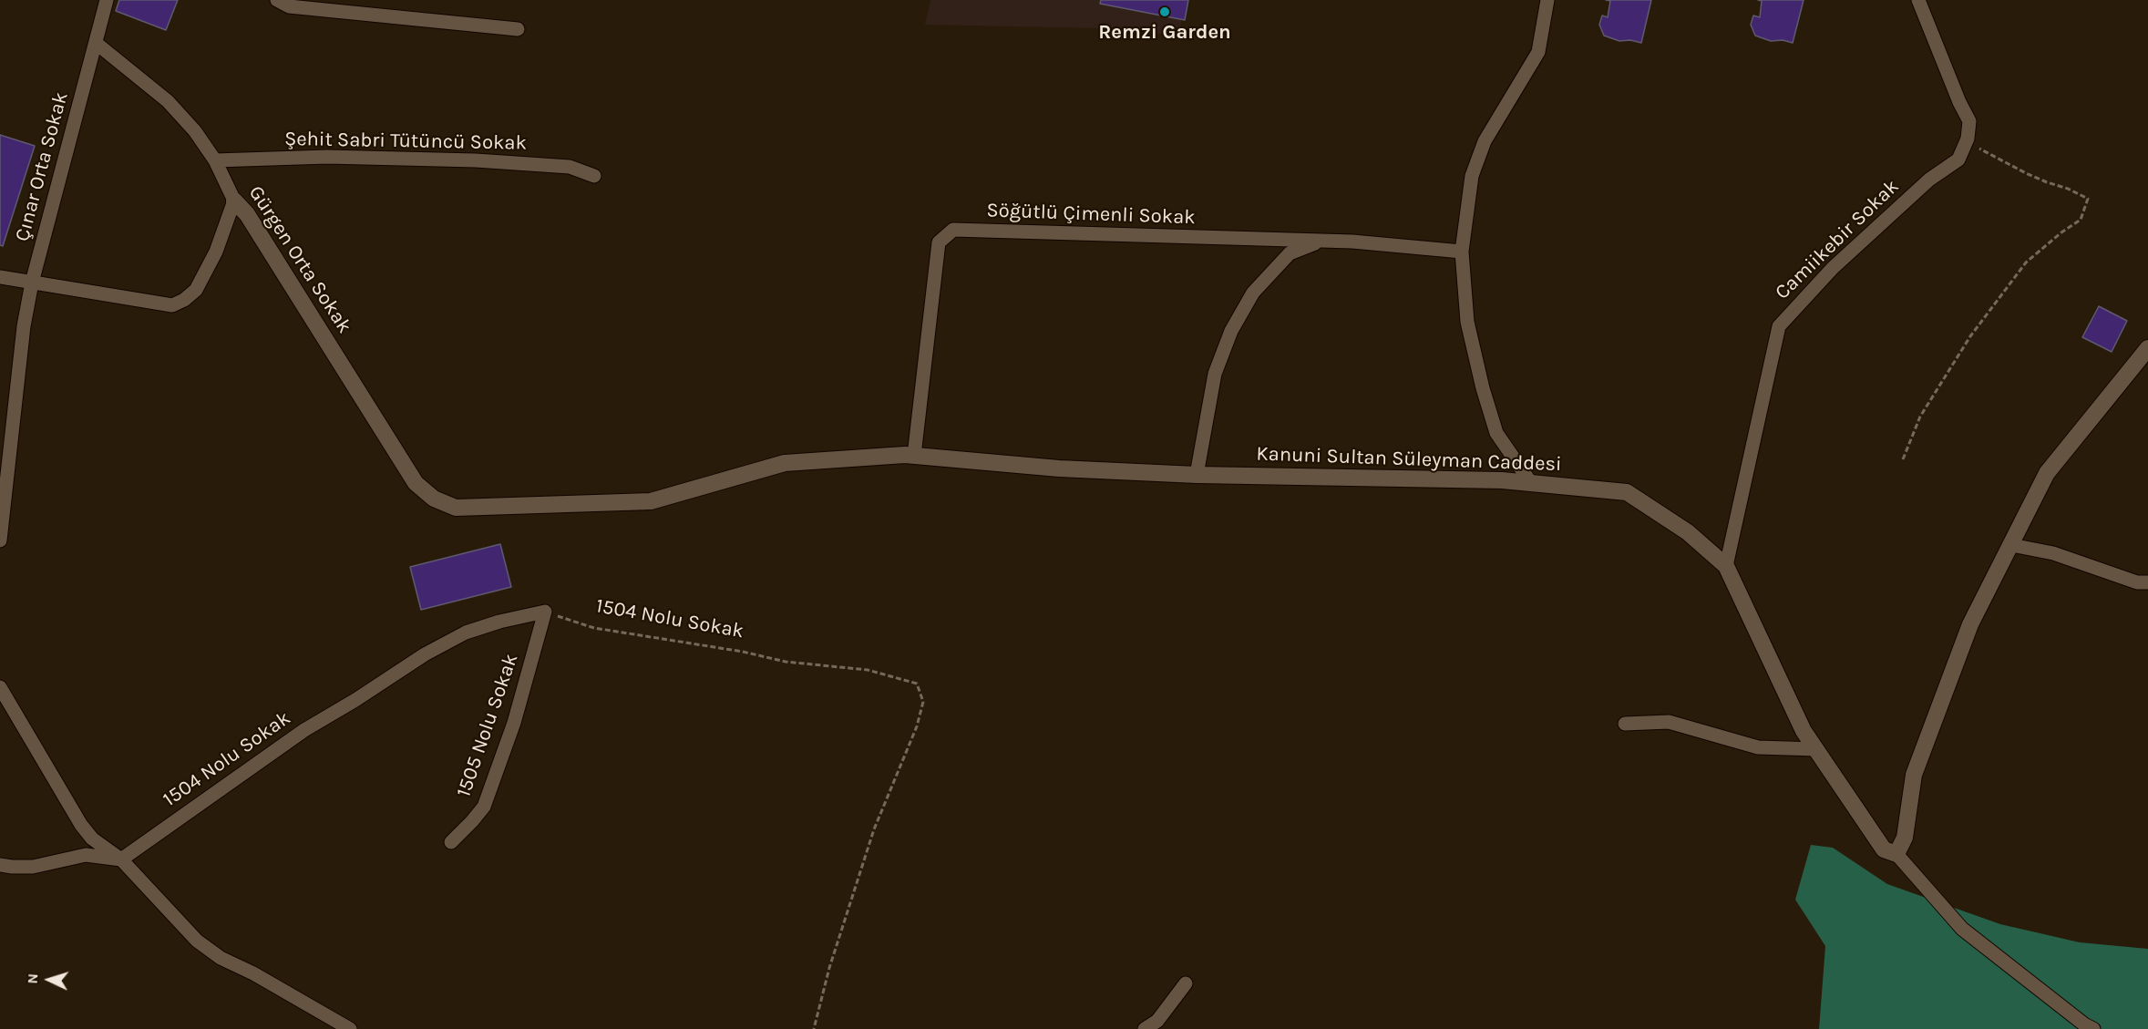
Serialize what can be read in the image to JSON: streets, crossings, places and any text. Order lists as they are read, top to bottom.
{
  "streets": {
    "street": [
      "Şehit Sabri Tütüncü Sokak",
      "Çınar Orta Sokak",
      "Söğütlü Çimenli Sokak",
      "Camiikebir Sokak",
      "Gürgen Orta Sokak",
      "Kanuni Sultan Süleyman Caddesi",
      "1504 Nolu Sokak",
      "1505 Nolu Sokak"
    ]
  },
  "crossings": [
    ["Şehit Sabri Tütüncü Sokak", "Gürgen Orta Sokak"],
    ["Çınar Orta Sokak", "Gürgen Orta Sokak"],
    ["Söğütlü Çimenli Sokak", "Kanuni Sultan Süleyman Caddesi"],
    ["Camiikebir Sokak", "Kanuni Sultan Süleyman Caddesi"],
    ["Gürgen Orta Sokak", "Kanuni Sultan Süleyman Caddesi"],
    ["1504 Nolu Sokak", "1505 Nolu Sokak"]
  ],
  "places": ["Remzi Garden"],
  "north": "left"
}
